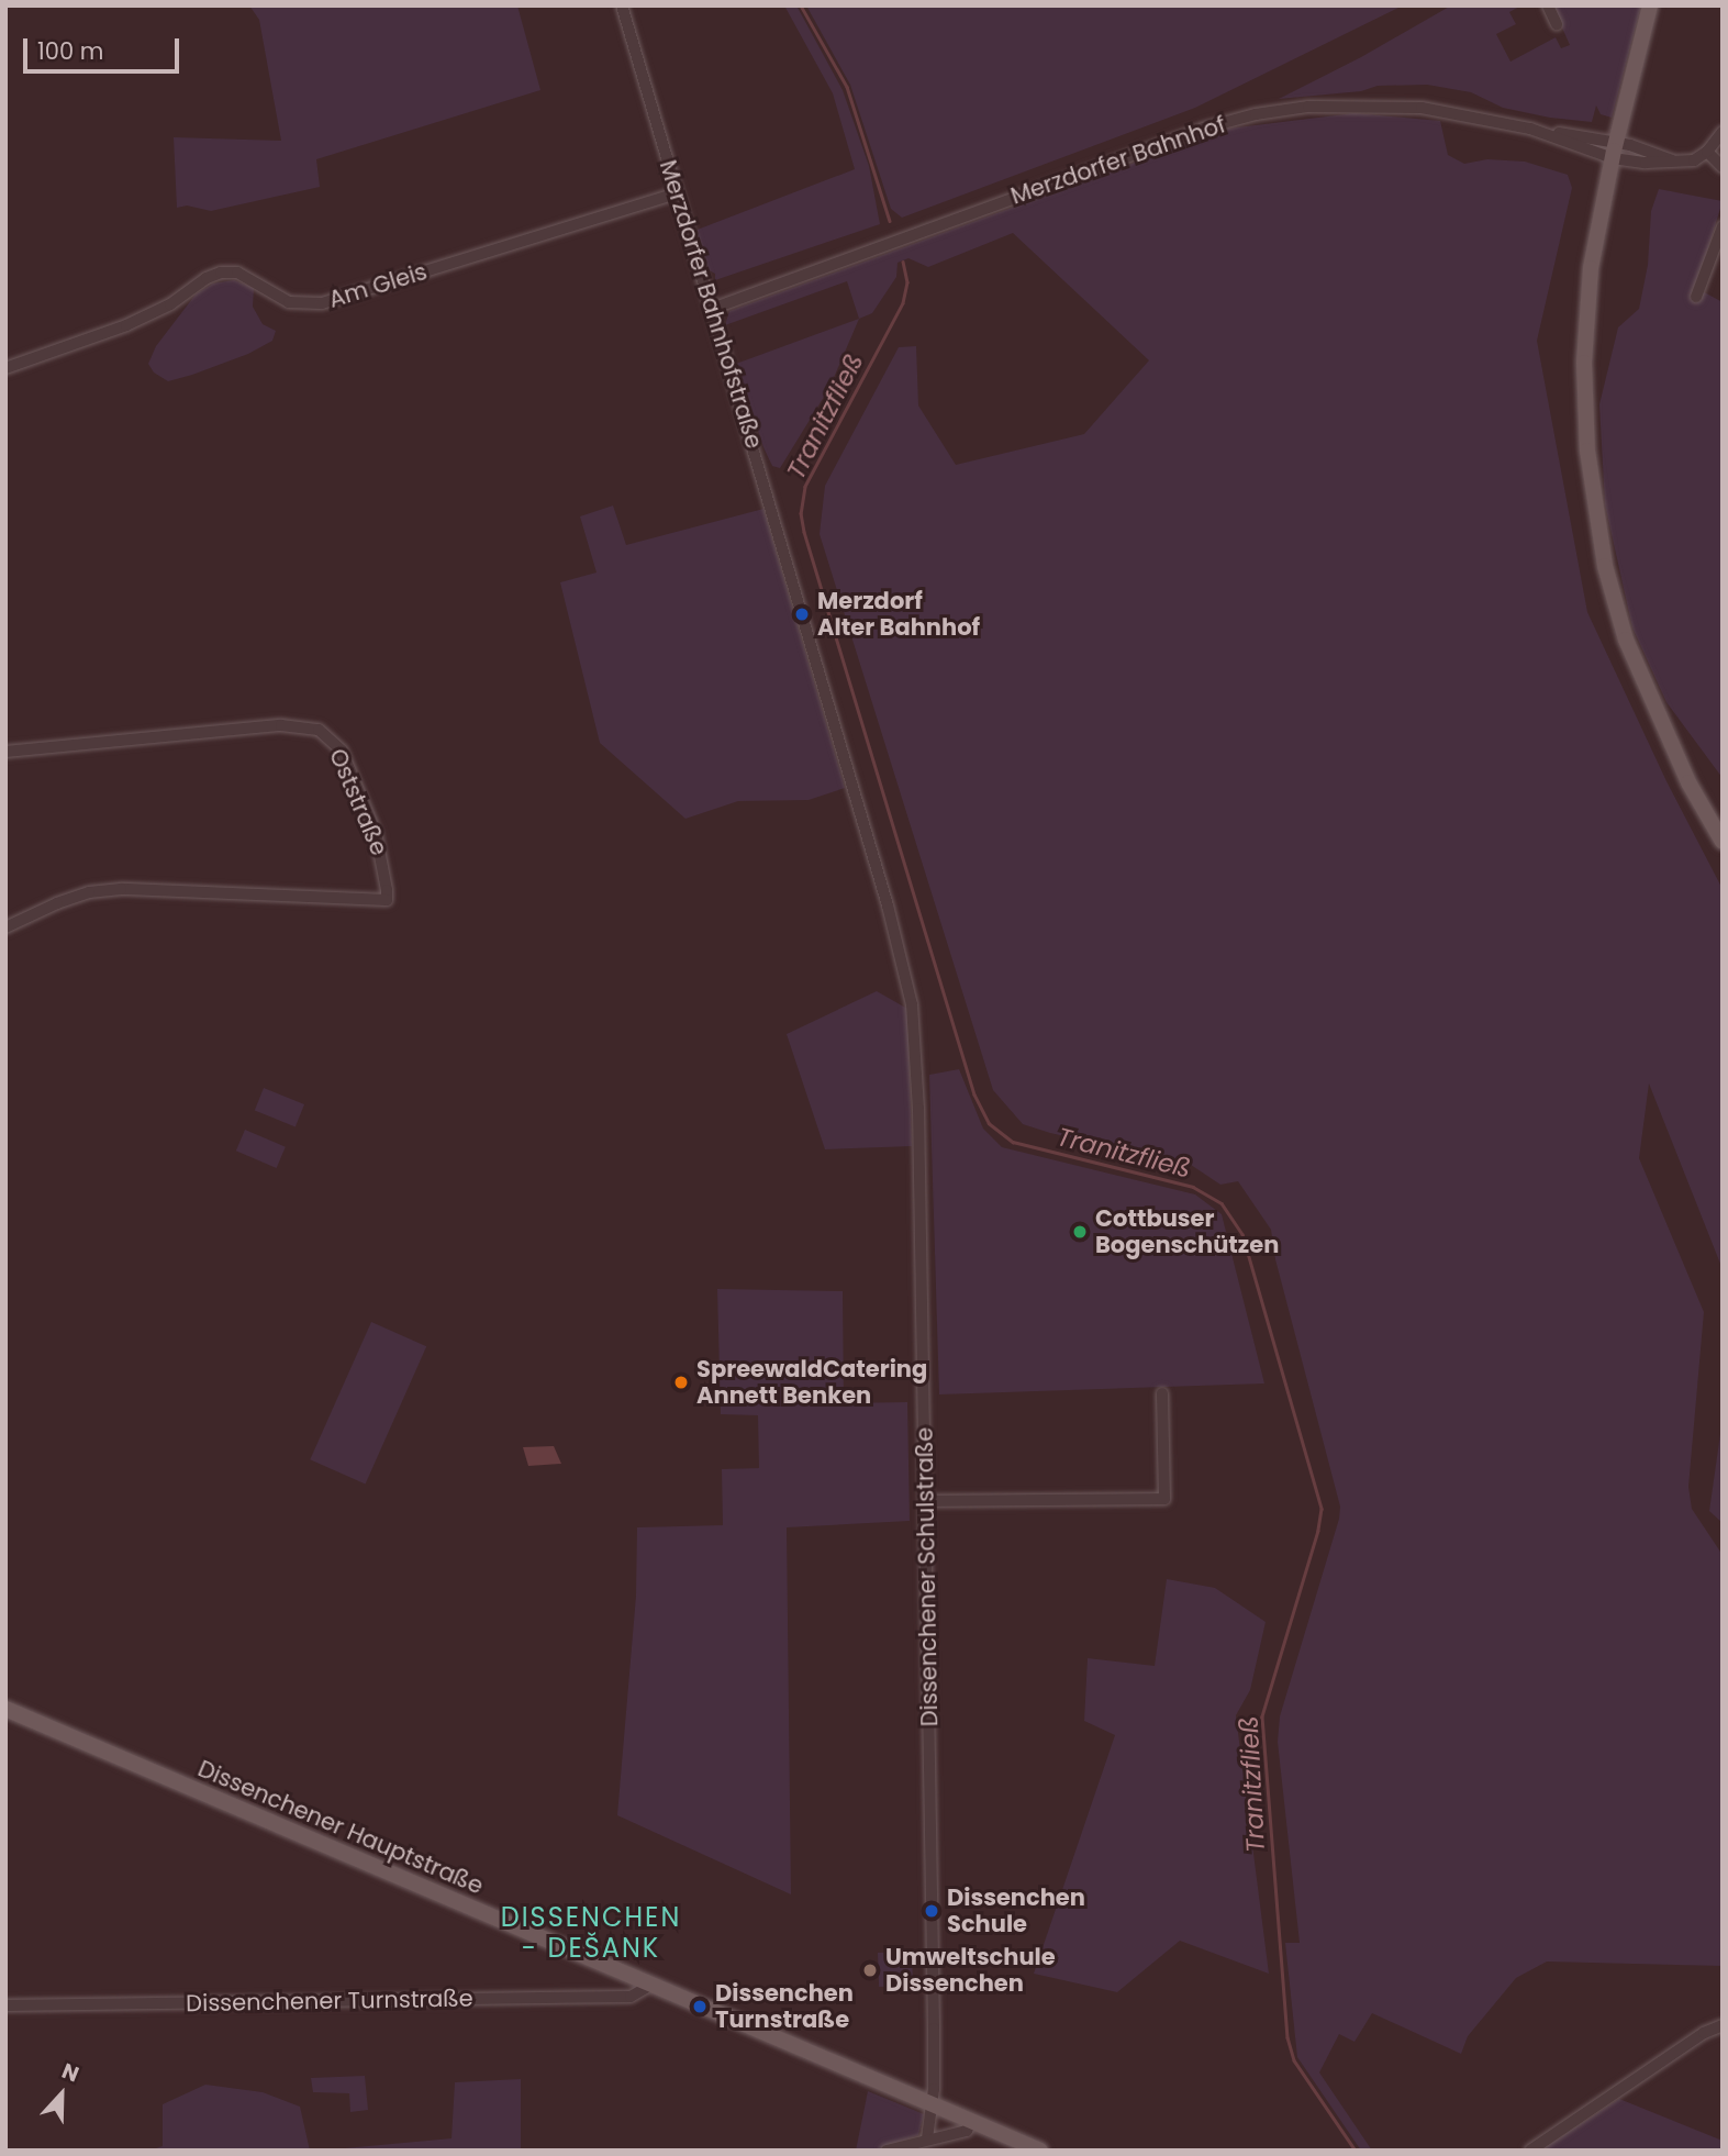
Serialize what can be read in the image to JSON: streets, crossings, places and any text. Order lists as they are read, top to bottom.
{
  "streets": {
    "main road": ["Dissenchener Hauptstraße"],
    "street": [
      "Merzdorfer Bahnhof",
      "Am Gleis",
      "Merzdorfer Bahnhofstraße",
      "Oststraße",
      "Dissenchener Schulstraße",
      "Dissenchener Turnstraße"
    ]
  },
  "crossings": [
    ["Merzdorfer Bahnhof", "Merzdorfer Bahnhofstraße"],
    ["Am Gleis", "Merzdorfer Bahnhofstraße"],
    ["Merzdorfer Bahnhofstraße", "Dissenchener Schulstraße"],
    ["Dissenchener Schulstraße", "Dissenchener Hauptstraße"],
    ["Dissenchener Hauptstraße", "Dissenchener Turnstraße"]
  ],
  "districts": ["DISSENCHEN - DEŠANK"],
  "water": ["Tranitzfließ"],
  "places": [
    "Merzdorf Alter Bahnhof",
    "Cottbuser Bogenschützen",
    "SpreewaldCatering Annett Benken",
    "Dissenchen Schule",
    "Umweltschule Dissenchen",
    "Dissenchen Turnstraße"
  ],
  "scale_bar": "100 m",
  "north": "top"
}
